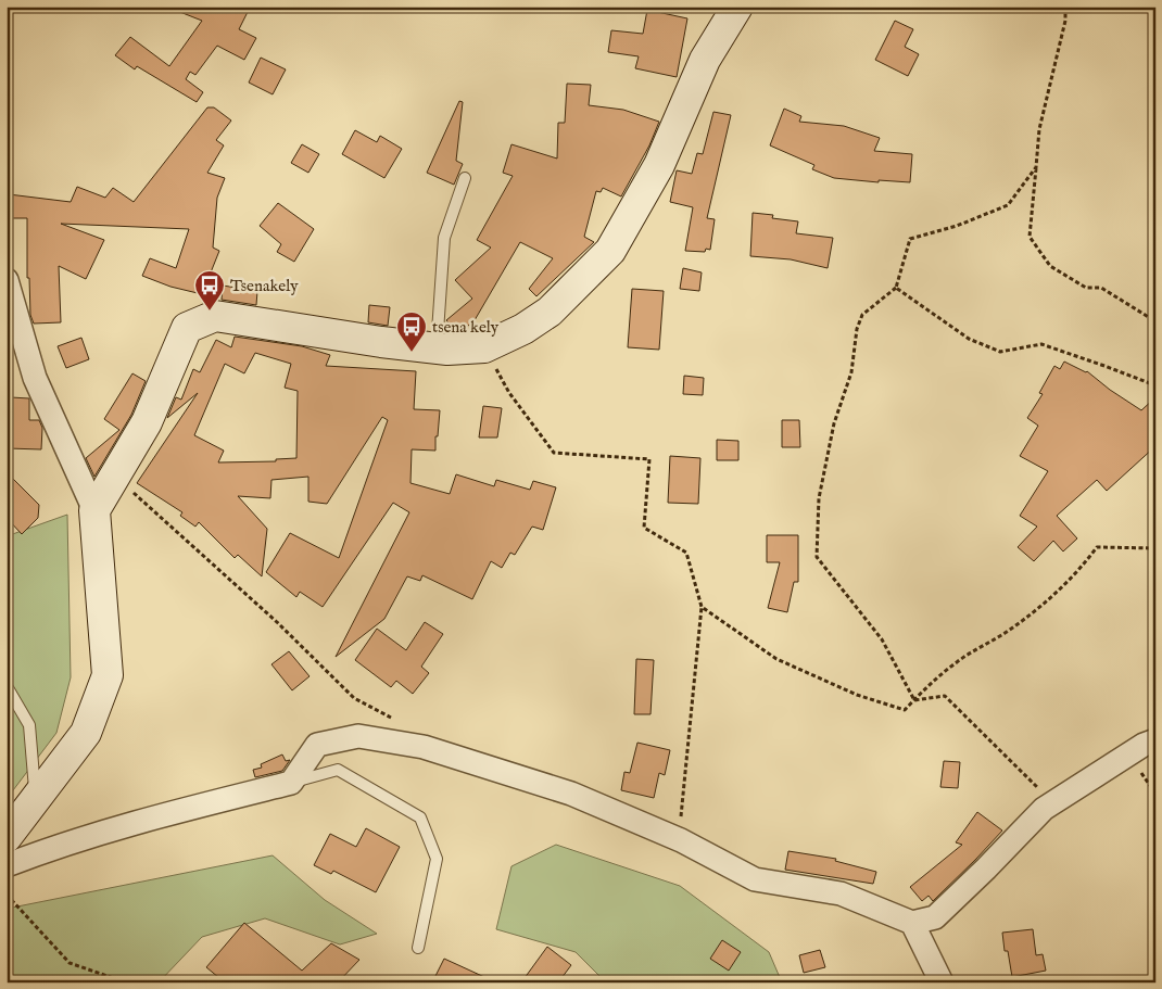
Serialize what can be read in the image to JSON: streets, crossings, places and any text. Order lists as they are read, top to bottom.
{
  "places": {
    "bus stop": ["Tsenakely", "tsena kely"]
  }
}
